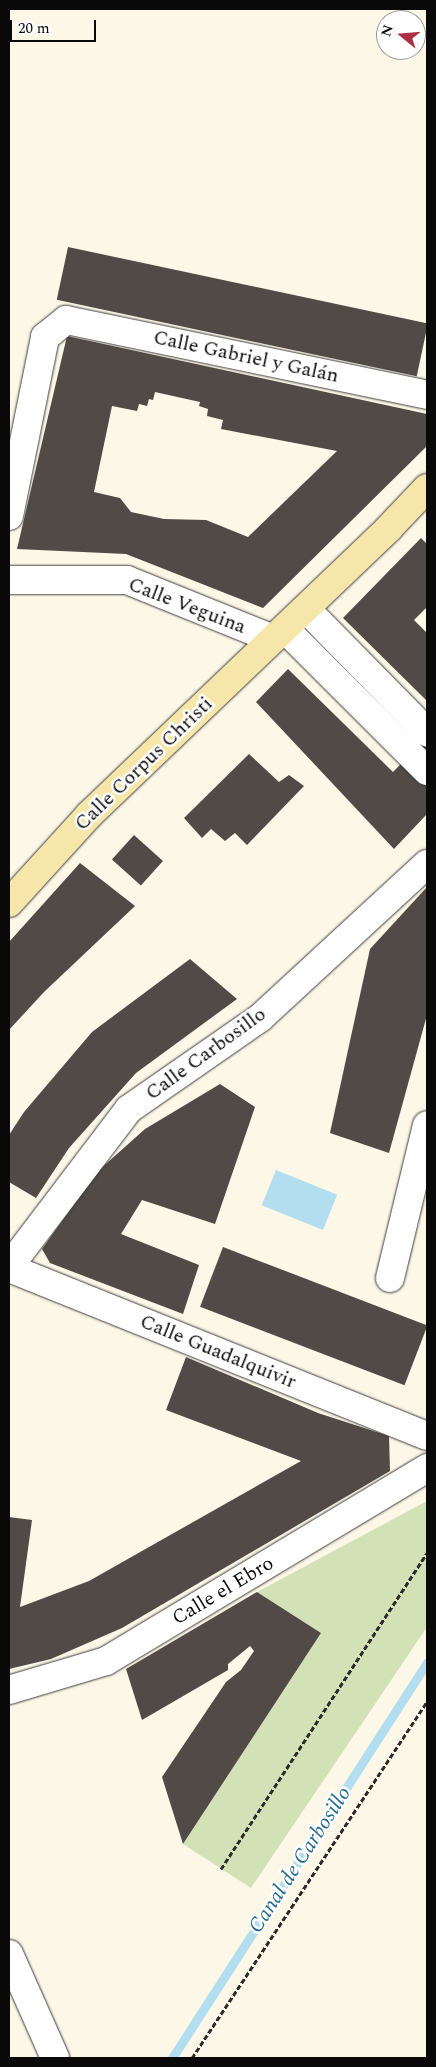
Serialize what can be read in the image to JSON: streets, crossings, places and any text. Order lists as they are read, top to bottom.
{
  "streets": {
    "main road": ["Calle Corpus Christi"],
    "street": [
      "Calle Gabriel y Galán",
      "Calle Veguina",
      "Calle Carbosillo",
      "Calle Guadalquivir",
      "Calle el Ebro"
    ]
  },
  "crossings": [
    ["Calle Veguina", "Calle Corpus Christi"],
    ["Calle Carbosillo", "Calle Guadalquivir"]
  ],
  "water": ["Canal de Carbosillo"],
  "scale_bar": "20 m",
  "north": "left"
}
